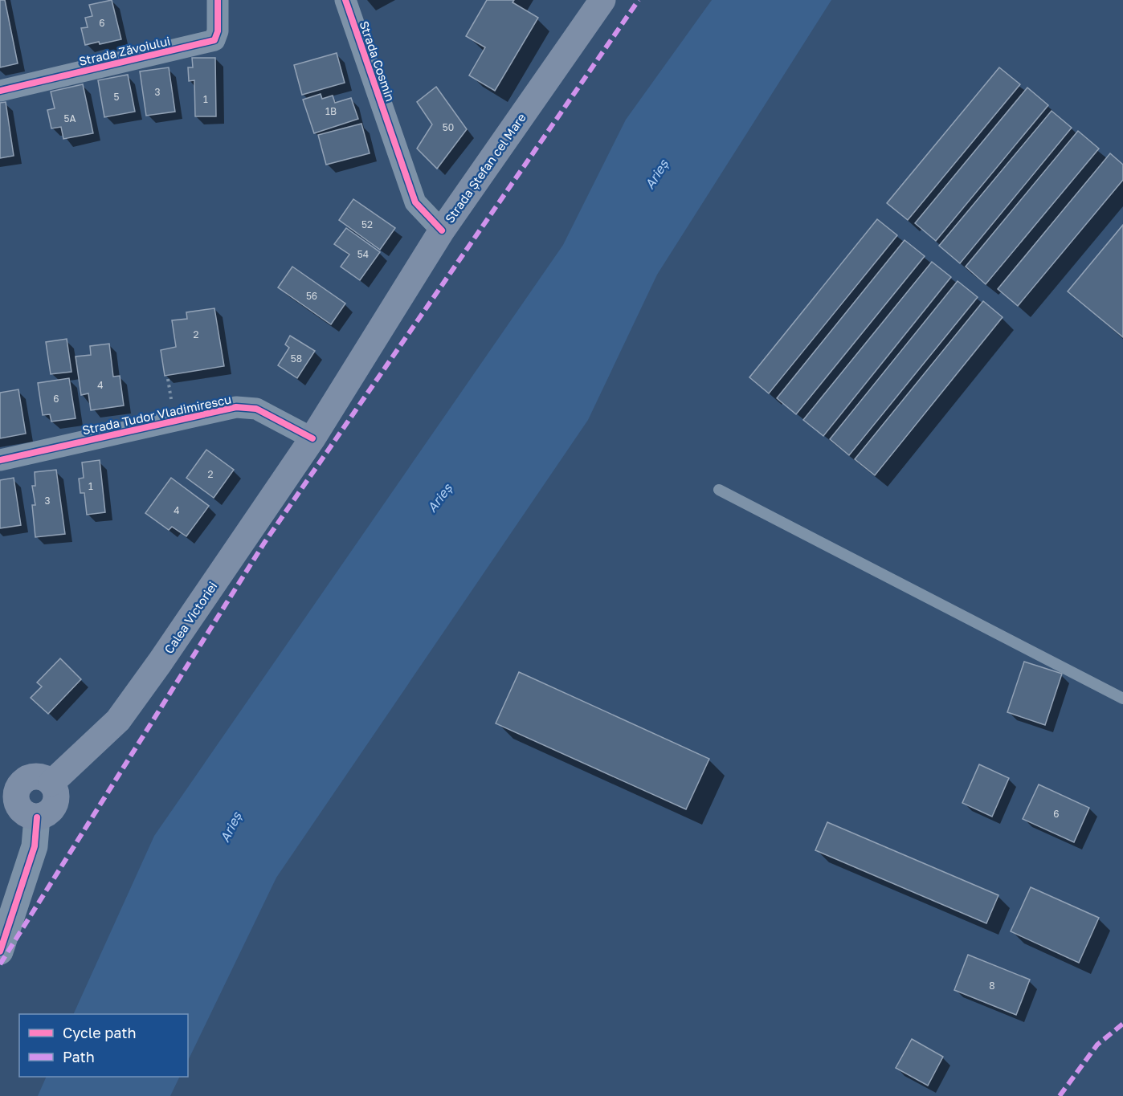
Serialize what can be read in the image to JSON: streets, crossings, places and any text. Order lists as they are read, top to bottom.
{
  "streets": {
    "main road": ["Strada Ștefan cel Mare", "Calea Victoriei"],
    "street": ["Strada Zăvoiului", "Strada Cosmin", "Strada Tudor Vladimirescu"]
  },
  "crossings": [
    ["Strada Cosmin", "Strada Ștefan cel Mare"],
    ["Strada Ștefan cel Mare", "Strada Tudor Vladimirescu"],
    ["Strada Ștefan cel Mare", "Calea Victoriei"],
    ["Strada Tudor Vladimirescu", "Calea Victoriei"]
  ],
  "water": ["Arieș"],
  "house_numbers": [
    "6",
    "3",
    "5",
    "1",
    "1B",
    "5A",
    "50",
    "52",
    "54",
    "56",
    "2",
    "58",
    "4",
    "6",
    "2",
    "1",
    "3",
    "4",
    "6",
    "8"
  ],
  "legend": ["Cycle path", "Path"]
}
